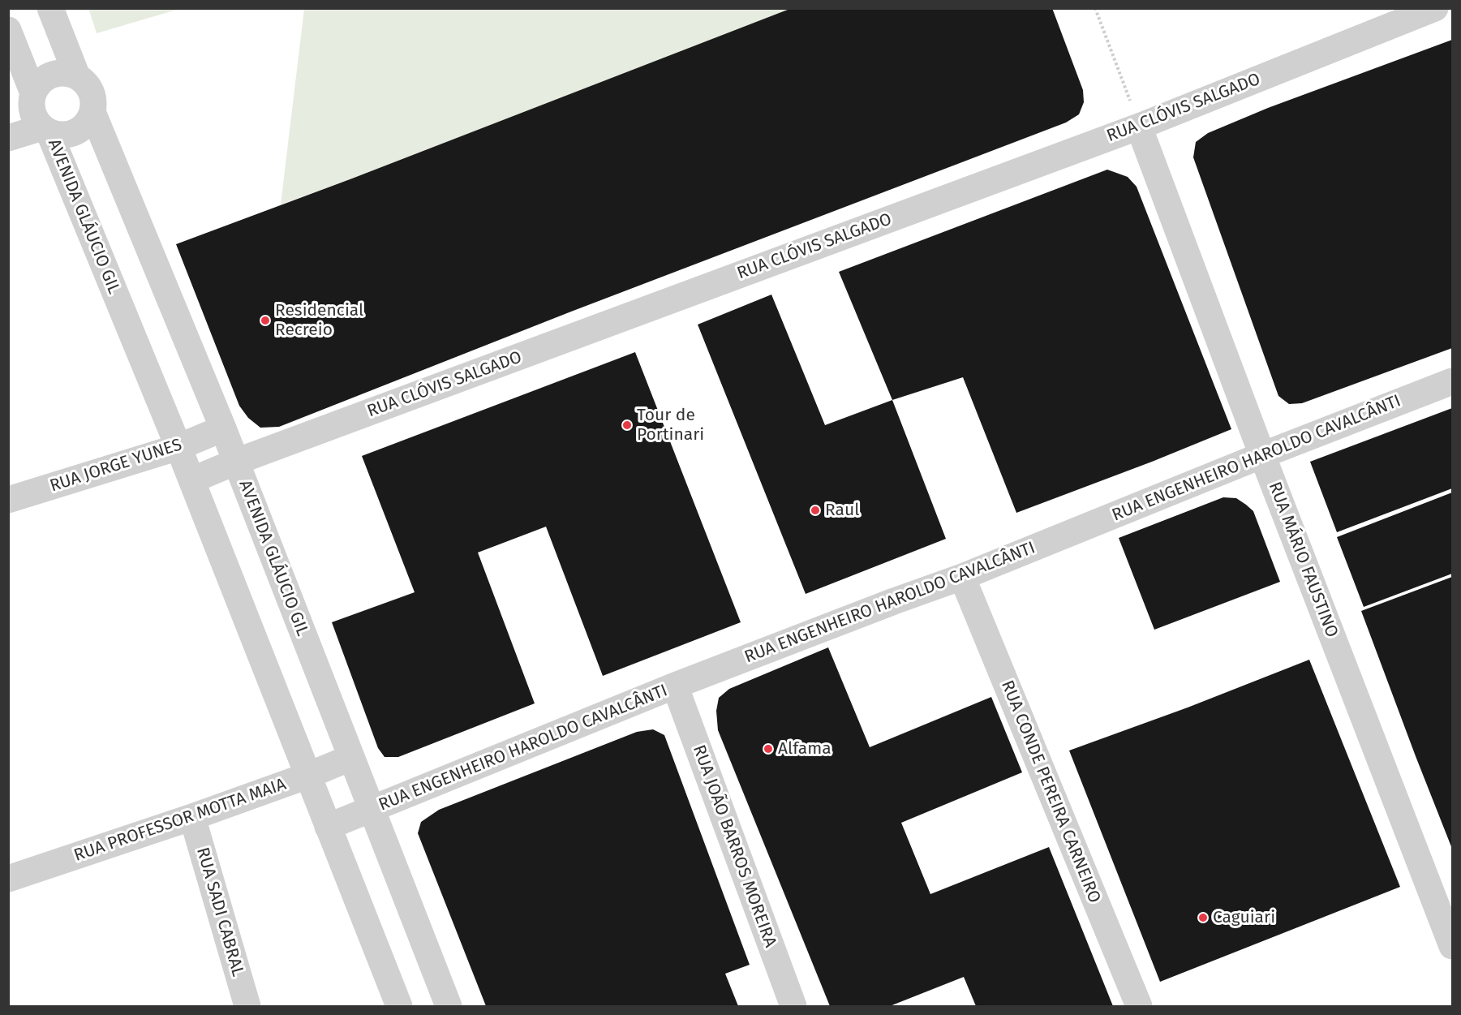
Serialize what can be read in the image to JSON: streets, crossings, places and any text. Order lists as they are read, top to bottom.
{
  "streets": {
    "street": [
      "RUA CLÓVIS SALGADO",
      "AVENIDA GLÁUCIO GIL",
      "RUA ENGENHEIRO HAROLDO CAVALCÂNTI",
      "RUA JORGE YUNES",
      "RUA MÁRIO FAUSTINO",
      "RUA CONDE PEREIRA CARNEIRO",
      "RUA PROFESSOR MOTTA MAIA",
      "RUA JOÃO BARROS MOREIRA",
      "RUA SADI CABRAL"
    ]
  },
  "crossings": [
    ["RUA CLÓVIS SALGADO", "AVENIDA GLÁUCIO GIL"],
    ["RUA CLÓVIS SALGADO", "RUA MÁRIO FAUSTINO"],
    ["AVENIDA GLÁUCIO GIL", "RUA ENGENHEIRO HAROLDO CAVALCÂNTI"],
    ["AVENIDA GLÁUCIO GIL", "RUA JORGE YUNES"],
    ["AVENIDA GLÁUCIO GIL", "RUA PROFESSOR MOTTA MAIA"],
    ["RUA ENGENHEIRO HAROLDO CAVALCÂNTI", "RUA MÁRIO FAUSTINO"],
    ["RUA ENGENHEIRO HAROLDO CAVALCÂNTI", "RUA CONDE PEREIRA CARNEIRO"],
    ["RUA ENGENHEIRO HAROLDO CAVALCÂNTI", "RUA JOÃO BARROS MOREIRA"],
    ["RUA PROFESSOR MOTTA MAIA", "RUA SADI CABRAL"]
  ],
  "places": [
    "Residencial Recreio",
    "Tour de Portinari",
    "Raul",
    "Alfama",
    "Caguiari"
  ]
}
